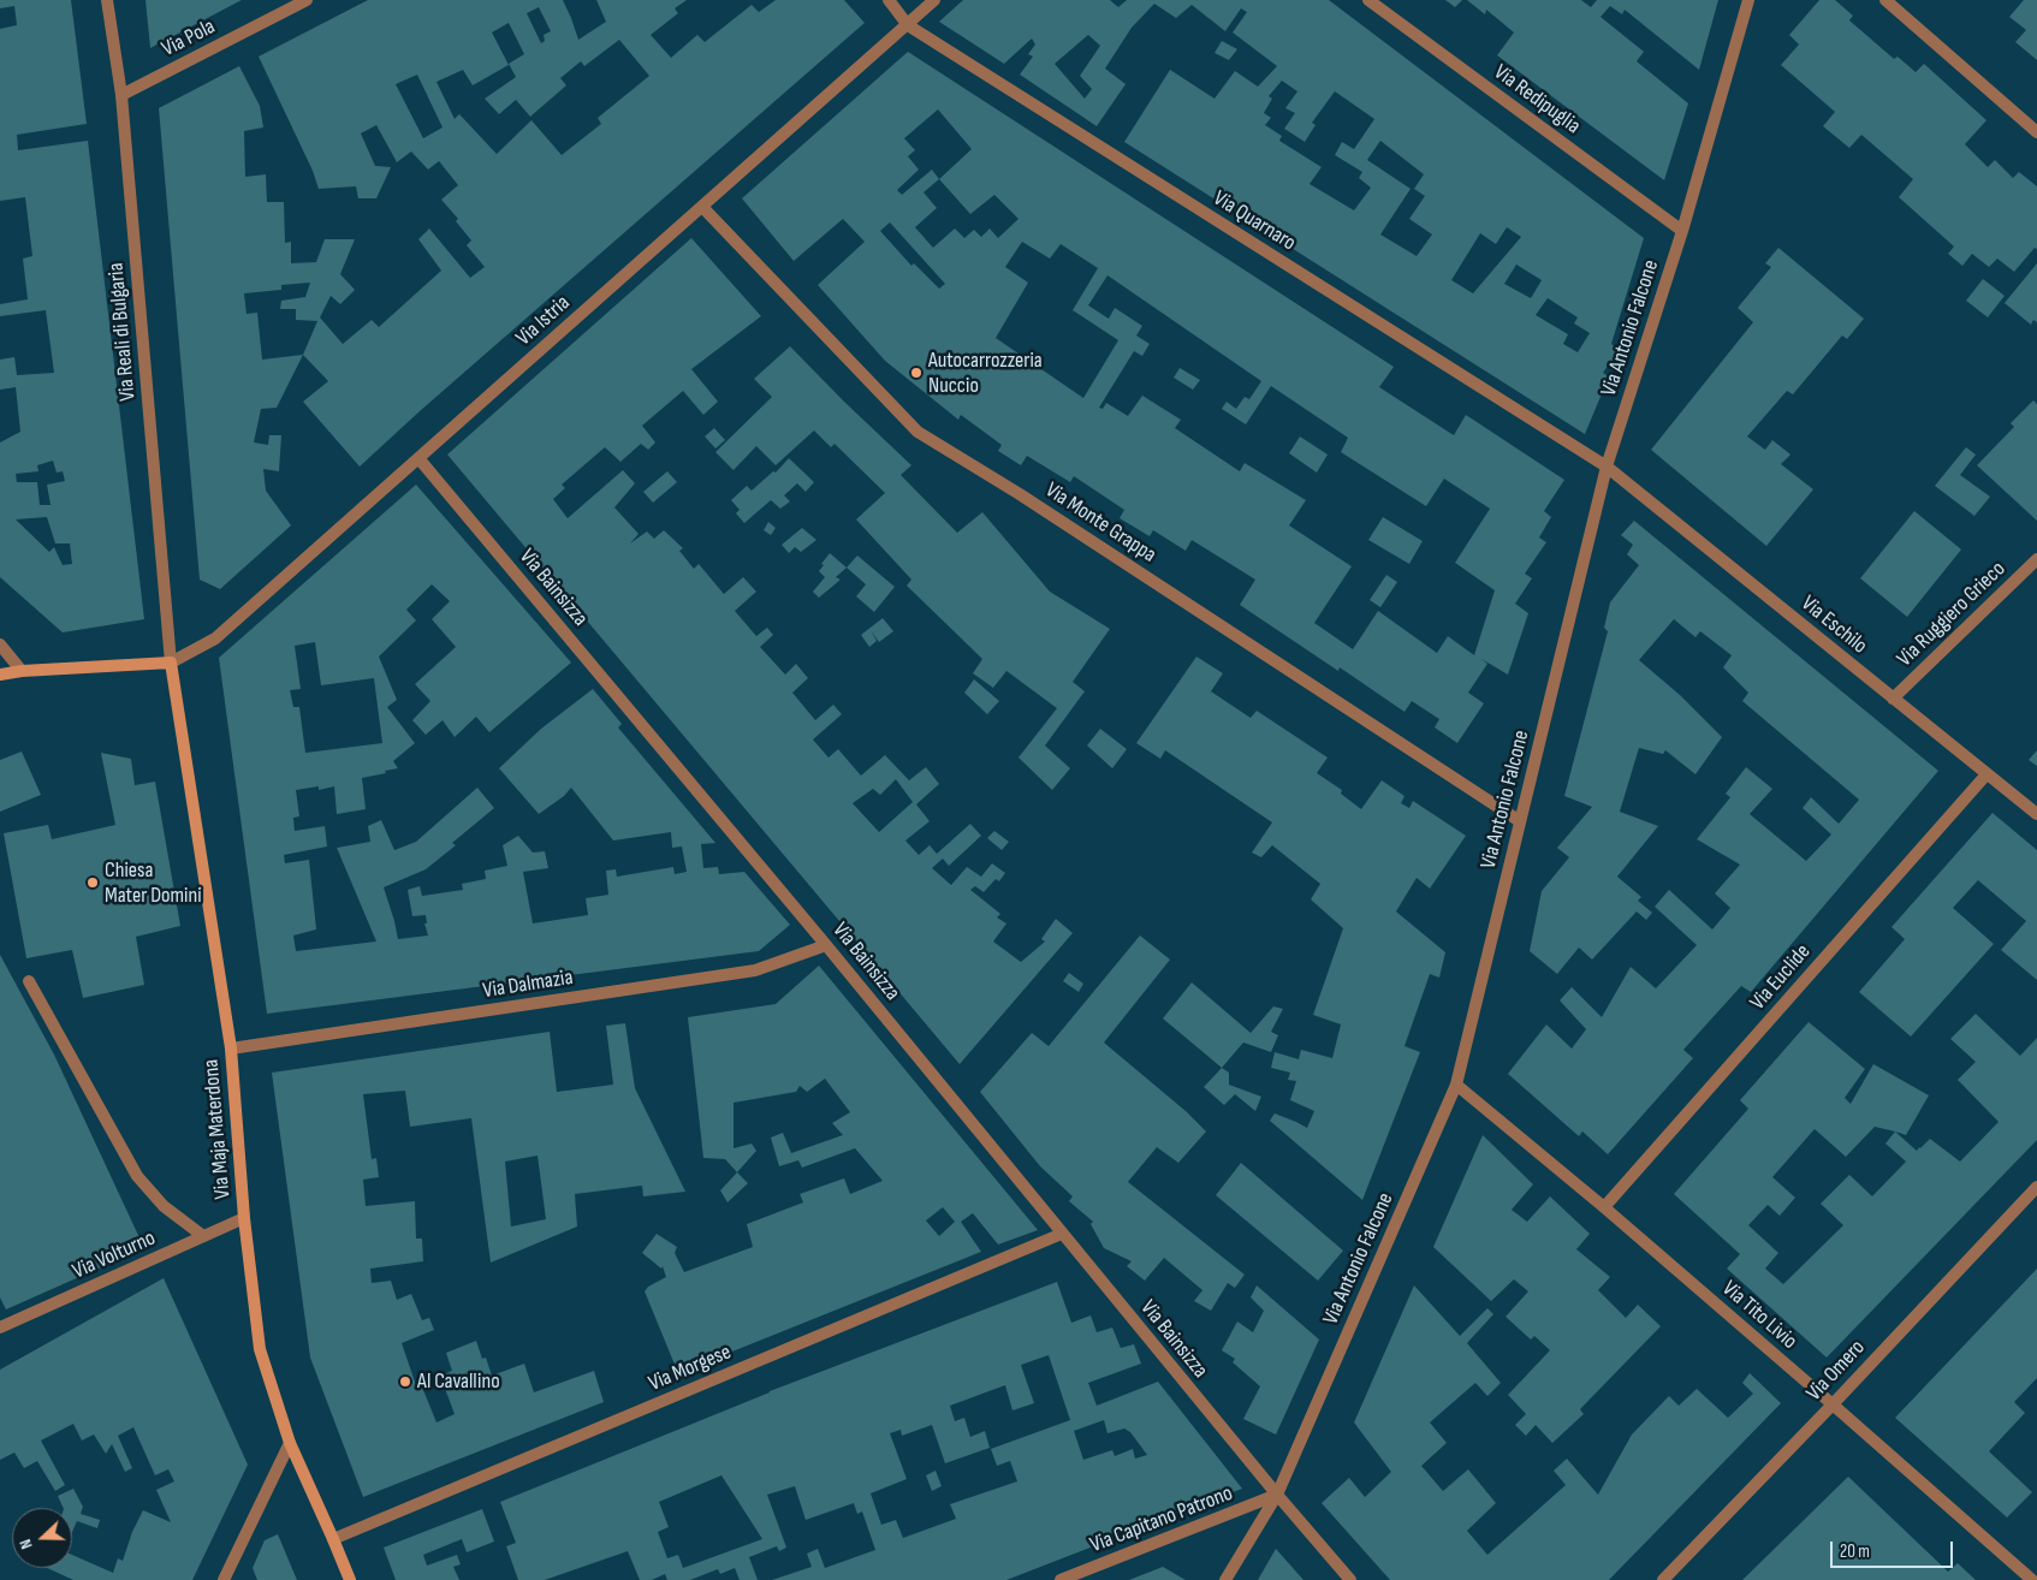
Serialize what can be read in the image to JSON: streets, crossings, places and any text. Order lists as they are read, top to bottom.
{
  "streets": {
    "main road": ["Via Maja Materdona"],
    "street": [
      "Via Pola",
      "Via Redipuglia",
      "Via Quarnaro",
      "Via Istria",
      "Via Antonio Falcone",
      "Via Reali di Bulgaria",
      "Via Monte Grappa",
      "Via Bainsizza",
      "Via Ruggiero Grieco",
      "Via Eschilo",
      "Via Euclide",
      "Via Dalmazia",
      "Via Volturno",
      "Via Tito Livio",
      "Via Morgese",
      "Via Omero",
      "Via Capitano Patrono"
    ]
  },
  "crossings": [
    ["Via Pola", "Via Reali di Bulgaria"],
    ["Via Redipuglia", "Via Antonio Falcone"],
    ["Via Quarnaro", "Via Istria"],
    ["Via Quarnaro", "Via Antonio Falcone"],
    ["Via Quarnaro", "Via Eschilo"],
    ["Via Istria", "Via Reali di Bulgaria"],
    ["Via Istria", "Via Monte Grappa"],
    ["Via Istria", "Via Bainsizza"],
    ["Via Istria", "Via Maja Materdona"],
    ["Via Antonio Falcone", "Via Monte Grappa"],
    ["Via Antonio Falcone", "Via Bainsizza"],
    ["Via Antonio Falcone", "Via Eschilo"],
    ["Via Antonio Falcone", "Via Tito Livio"],
    ["Via Antonio Falcone", "Via Capitano Patrono"],
    ["Via Reali di Bulgaria", "Via Maja Materdona"],
    ["Via Bainsizza", "Via Dalmazia"],
    ["Via Bainsizza", "Via Morgese"],
    ["Via Bainsizza", "Via Capitano Patrono"],
    ["Via Ruggiero Grieco", "Via Eschilo"],
    ["Via Eschilo", "Via Euclide"],
    ["Via Euclide", "Via Tito Livio"],
    ["Via Dalmazia", "Via Maja Materdona"],
    ["Via Maja Materdona", "Via Volturno"],
    ["Via Maja Materdona", "Via Morgese"],
    ["Via Tito Livio", "Via Omero"]
  ],
  "places": ["Autocarrozzeria Nuccio", "Chiesa Mater Domini", "Al Cavallino"],
  "scale_bar": "20 m",
  "north": "left"
}
